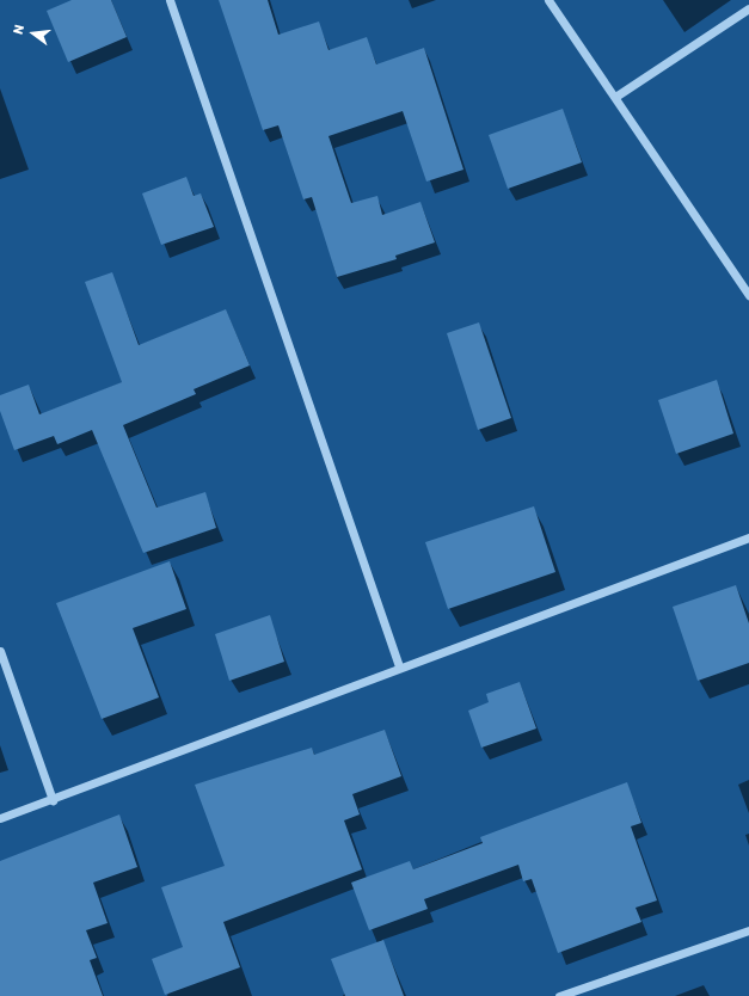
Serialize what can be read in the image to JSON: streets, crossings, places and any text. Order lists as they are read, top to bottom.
{
  "north": "left"
}
